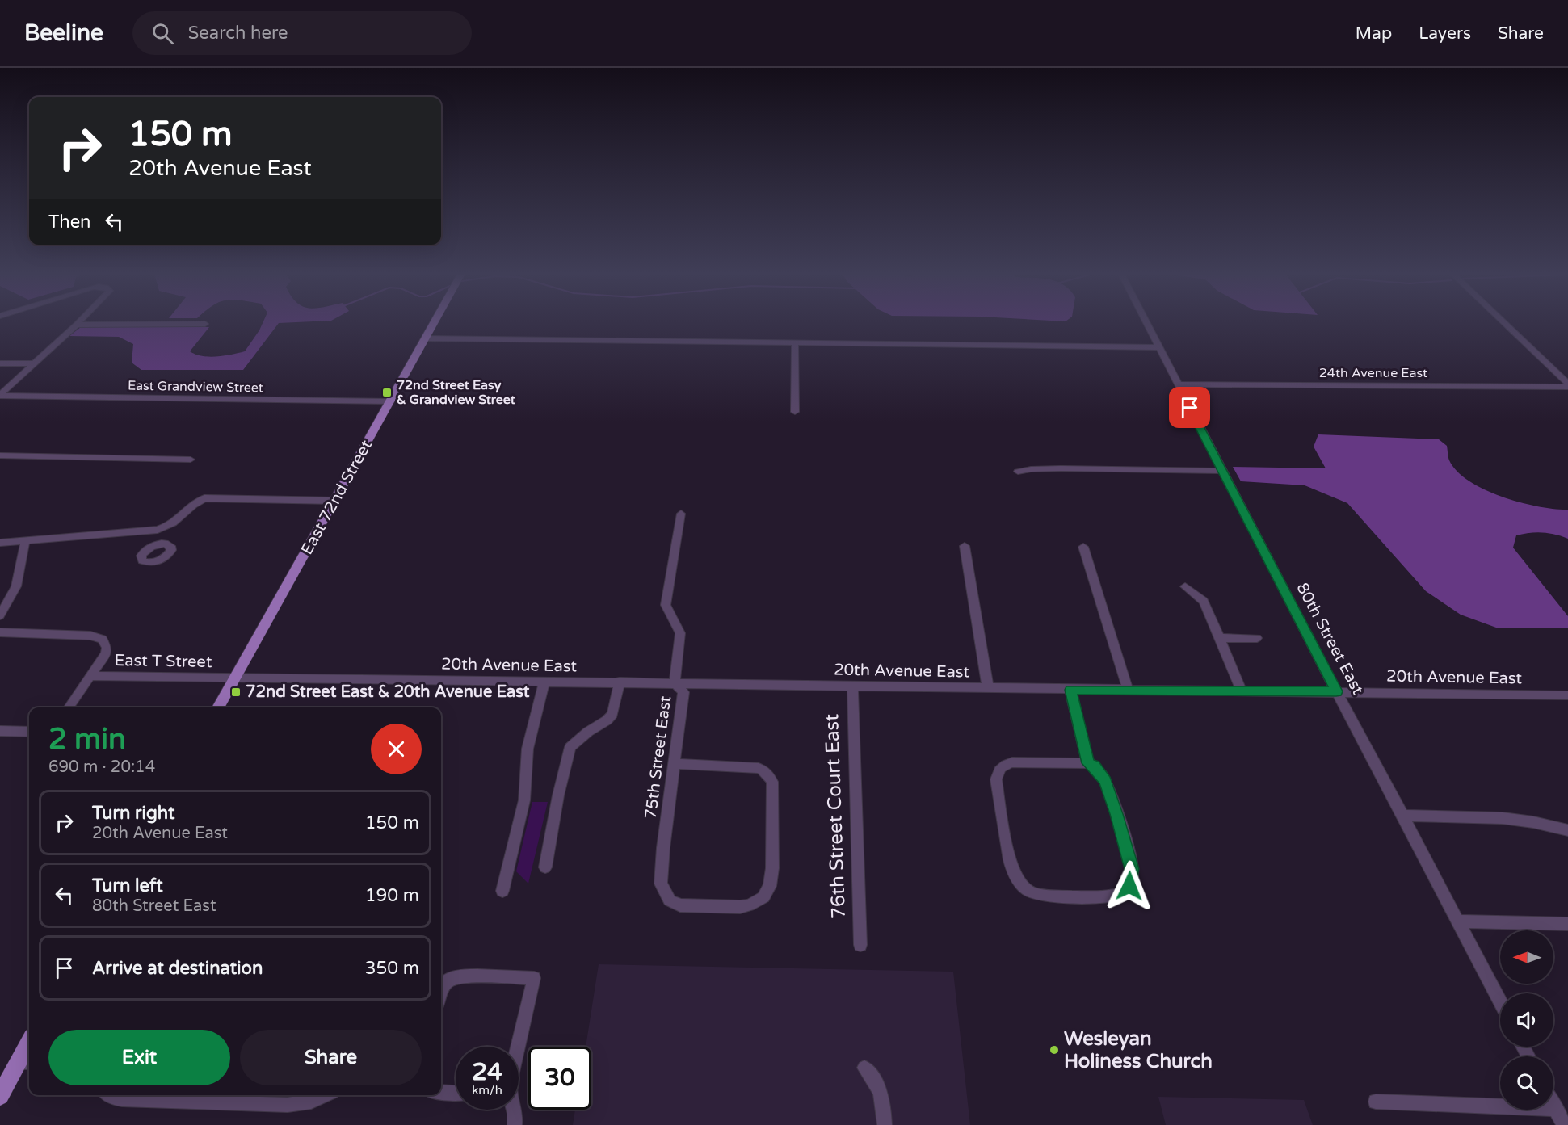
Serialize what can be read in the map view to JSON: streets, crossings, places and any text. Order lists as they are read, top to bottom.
{
  "streets": {
    "main road": ["East 72nd Street"],
    "street": [
      "24th Avenue East",
      "East Grandview Street",
      "80th Street East",
      "East T Street",
      "20th Avenue East",
      "75th Street East",
      "76th Street Court East"
    ]
  },
  "crossings": [
    ["24th Avenue East", "80th Street East"],
    ["East Grandview Street", "East 72nd Street"],
    ["East 72nd Street", "East T Street"],
    ["East 72nd Street", "20th Avenue East"],
    ["80th Street East", "20th Avenue East"],
    ["East T Street", "20th Avenue East"],
    ["20th Avenue East", "75th Street East"],
    ["20th Avenue East", "76th Street Court East"]
  ],
  "places": {
    "transit": ["72nd Street Easy & Grandview Street", "72nd Street East & 20th Avenue East"],
    "other": ["Wesleyan Holiness Church"]
  },
  "north": "left",
  "page": {
    "header": "Beeline",
    "search": "Search here",
    "nav": ["Map", "Layers", "Share"],
    "turn": ["150 m", "20th Avenue East"],
    "then": "Then",
    "heading": ["2 min", "690 m · 20:14"],
    "list": [
      {
        "name": "Turn right",
        "note": "20th Avenue East",
        "value": "150 m"
      },
      {
        "name": "Turn left",
        "note": "80th Street East",
        "value": "190 m"
      },
      {
        "name": "Arrive at destination",
        "value": "350 m"
      }
    ],
    "buttons": ["Exit", "Share"],
    "speed": "24 km/h",
    "limit": "30"
  }
}
